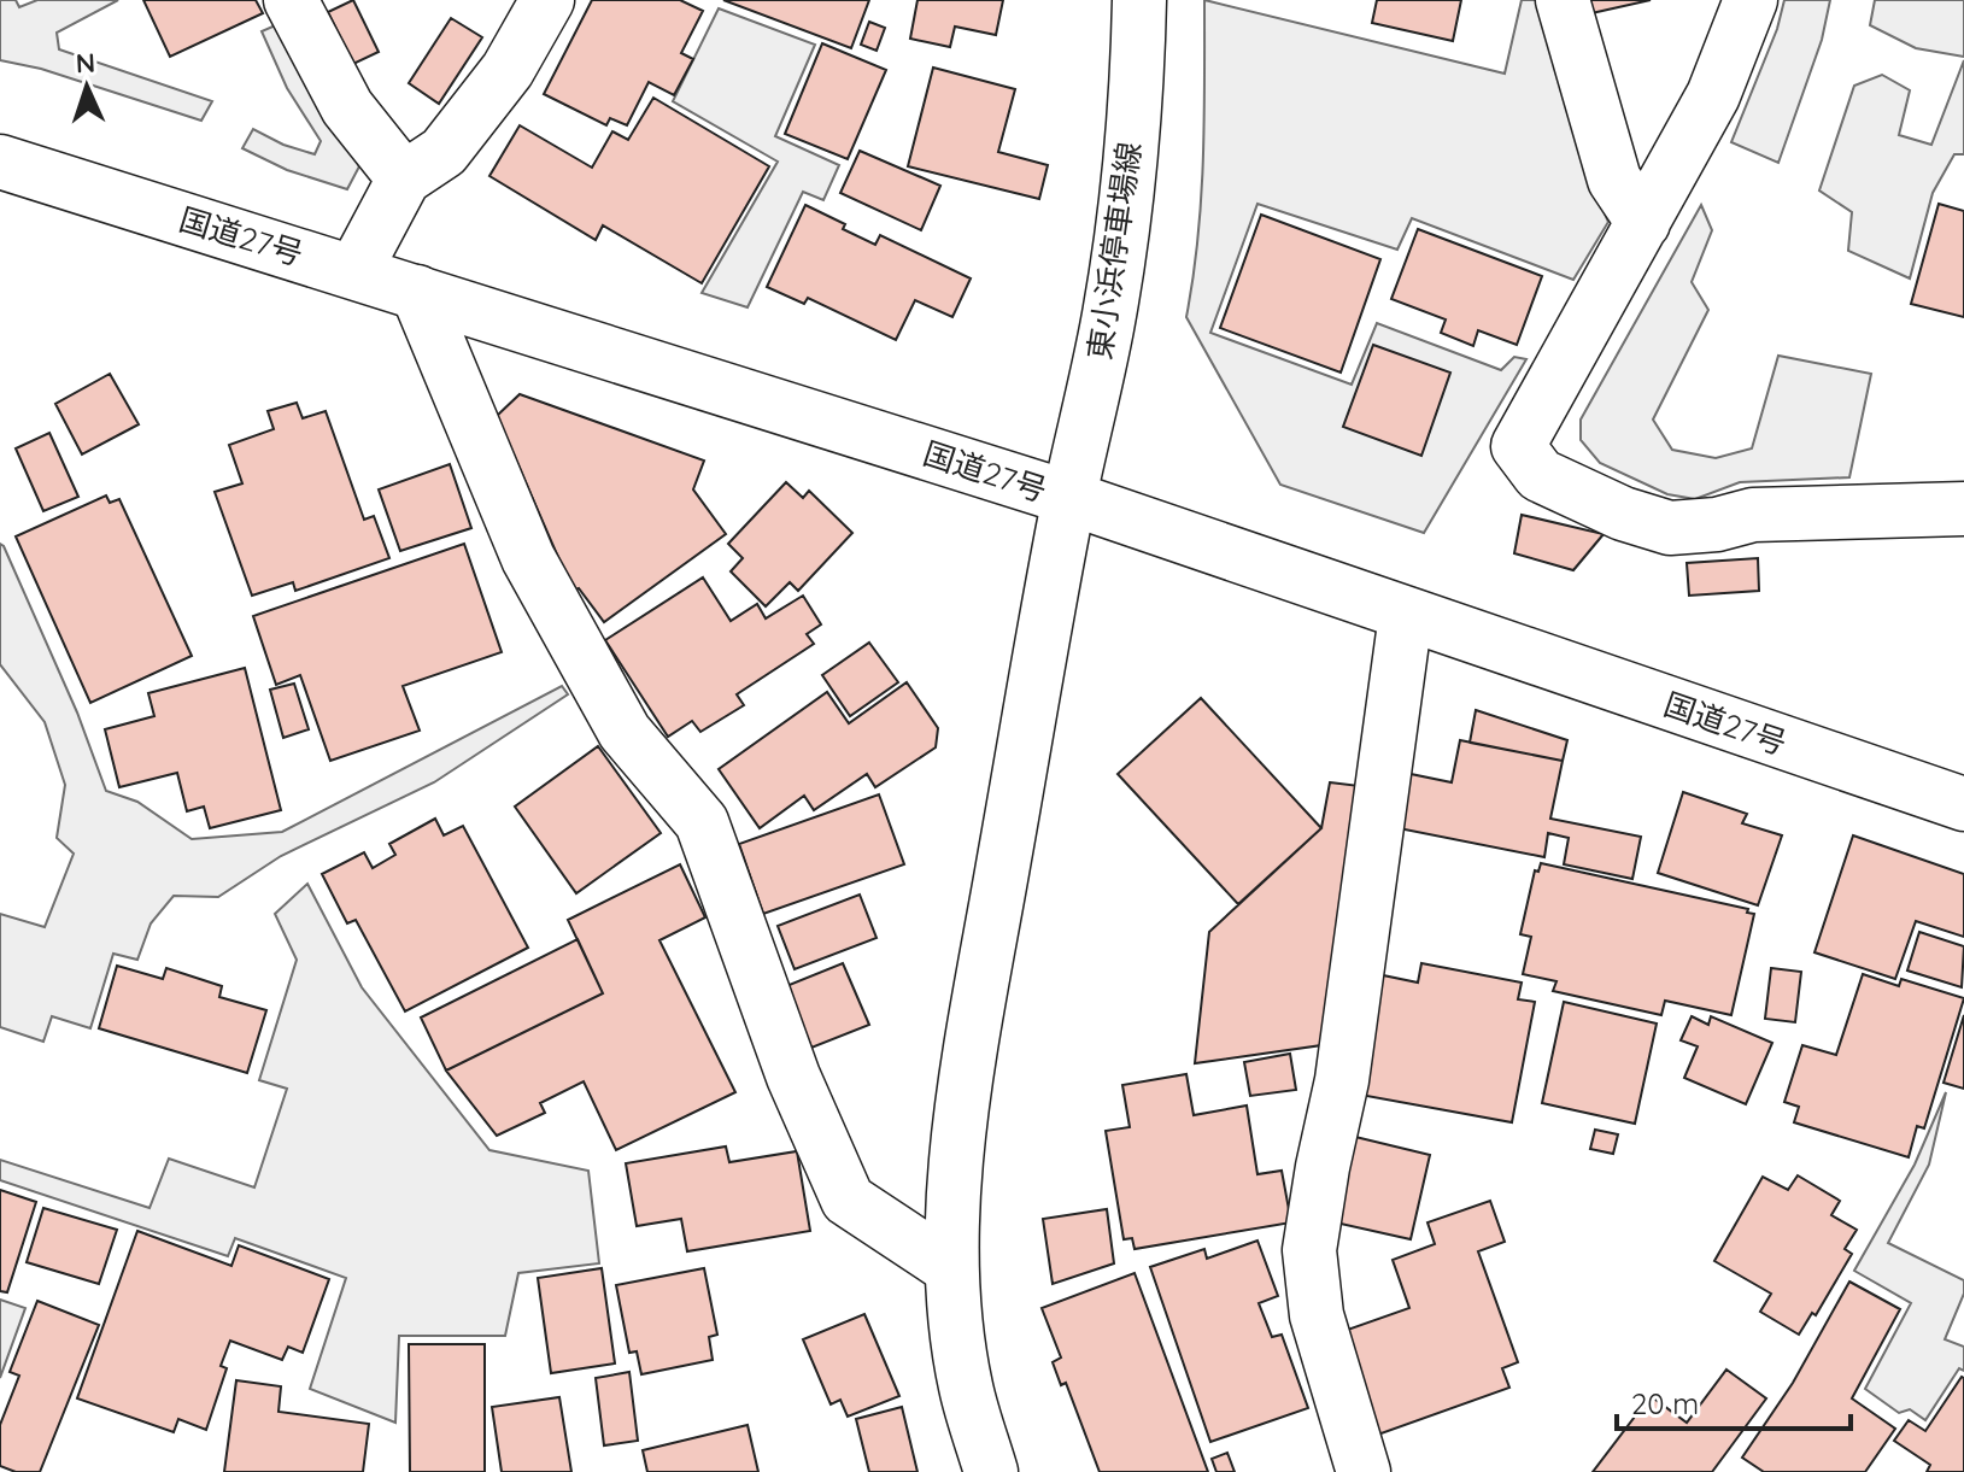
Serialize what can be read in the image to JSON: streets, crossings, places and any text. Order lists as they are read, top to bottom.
{
  "streets": {
    "main road": ["国道27号", "東小浜停車場線"]
  },
  "crossings": [
    ["国道27号", "東小浜停車場線"]
  ],
  "scale_bar": "20 m",
  "north": "top"
}
